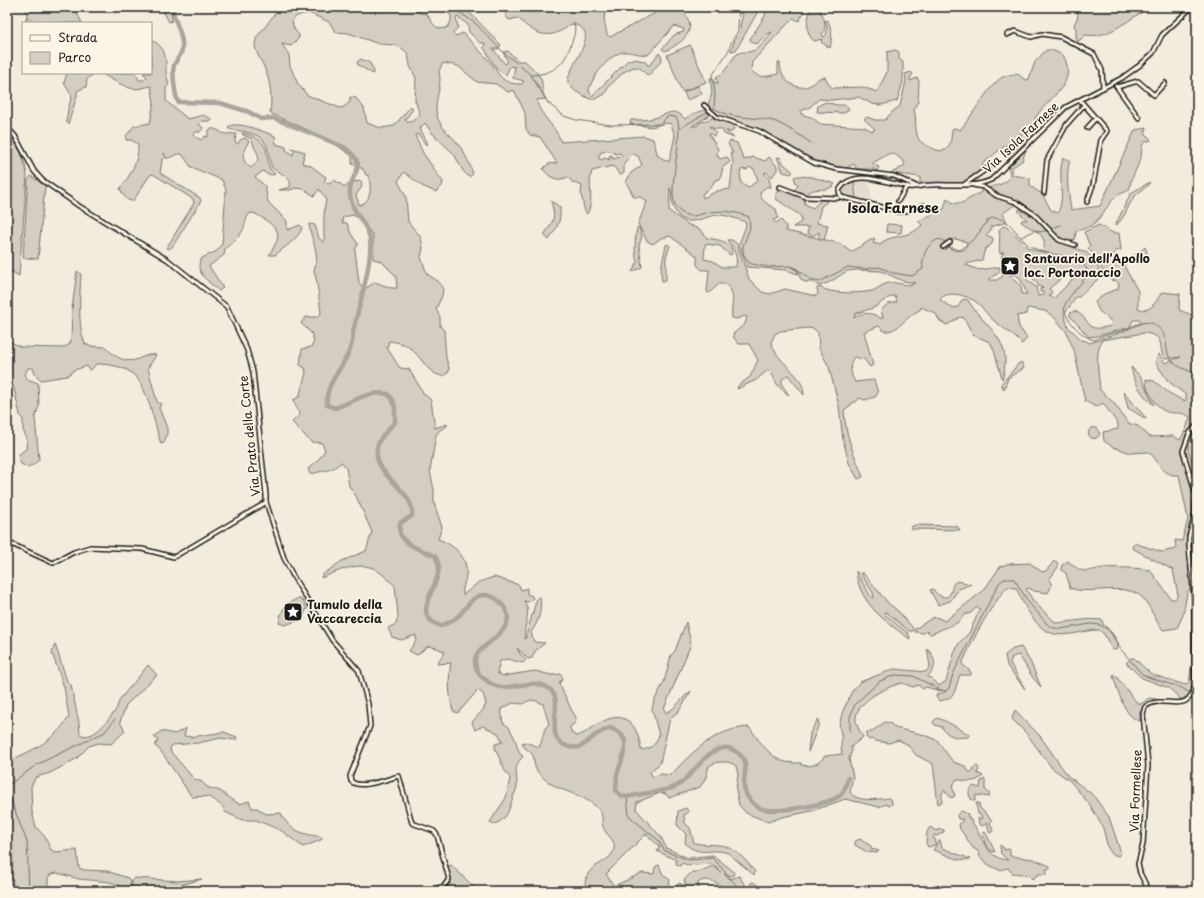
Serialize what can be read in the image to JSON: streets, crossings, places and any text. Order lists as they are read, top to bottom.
{
  "streets": {
    "street": ["Via Isola Farnese", "Via Prato della Corte", "Via Formellese"]
  },
  "districts": ["Isola Farnese"],
  "places": {
    "place": ["Santuario dell'Apollo loc. Portonaccio", "Tumulo della Vaccareccia"]
  },
  "legend": ["Strada", "Parco"]
}
